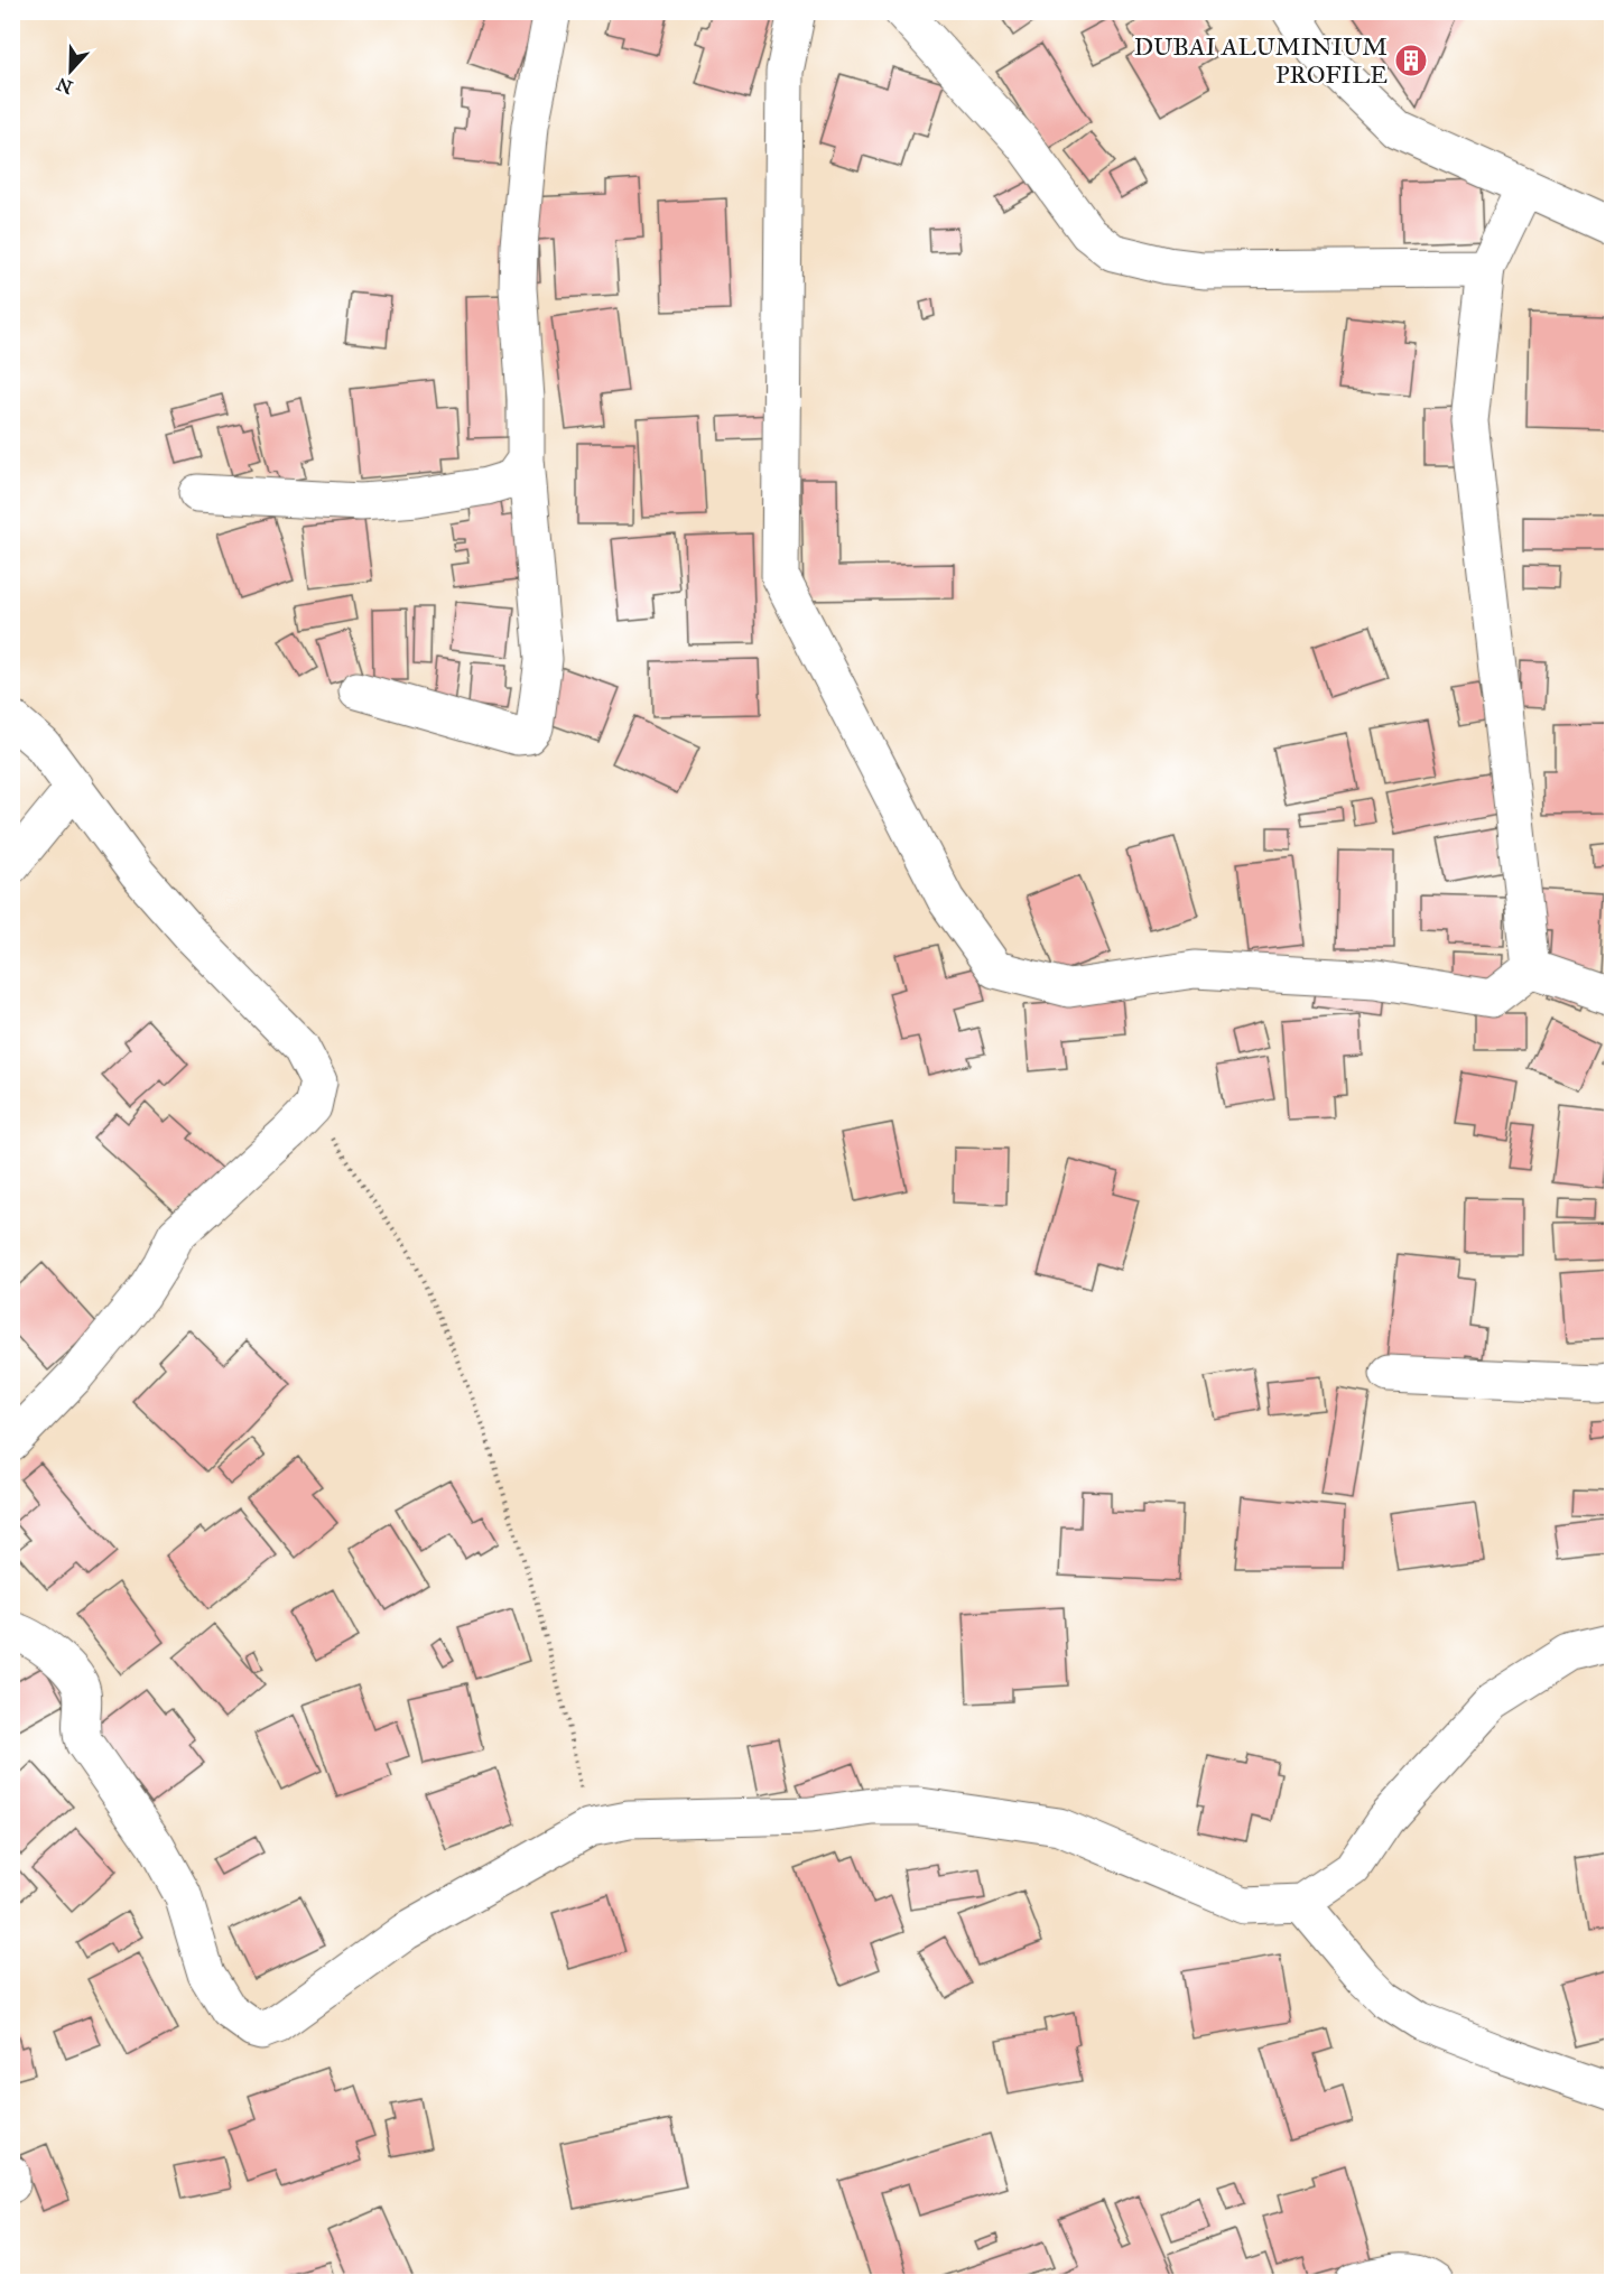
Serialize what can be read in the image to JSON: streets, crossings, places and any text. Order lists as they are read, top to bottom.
{
  "places": {
    "building": ["DUBAI ALUMINIUM PROFILE"]
  },
  "north": "bottom"
}
